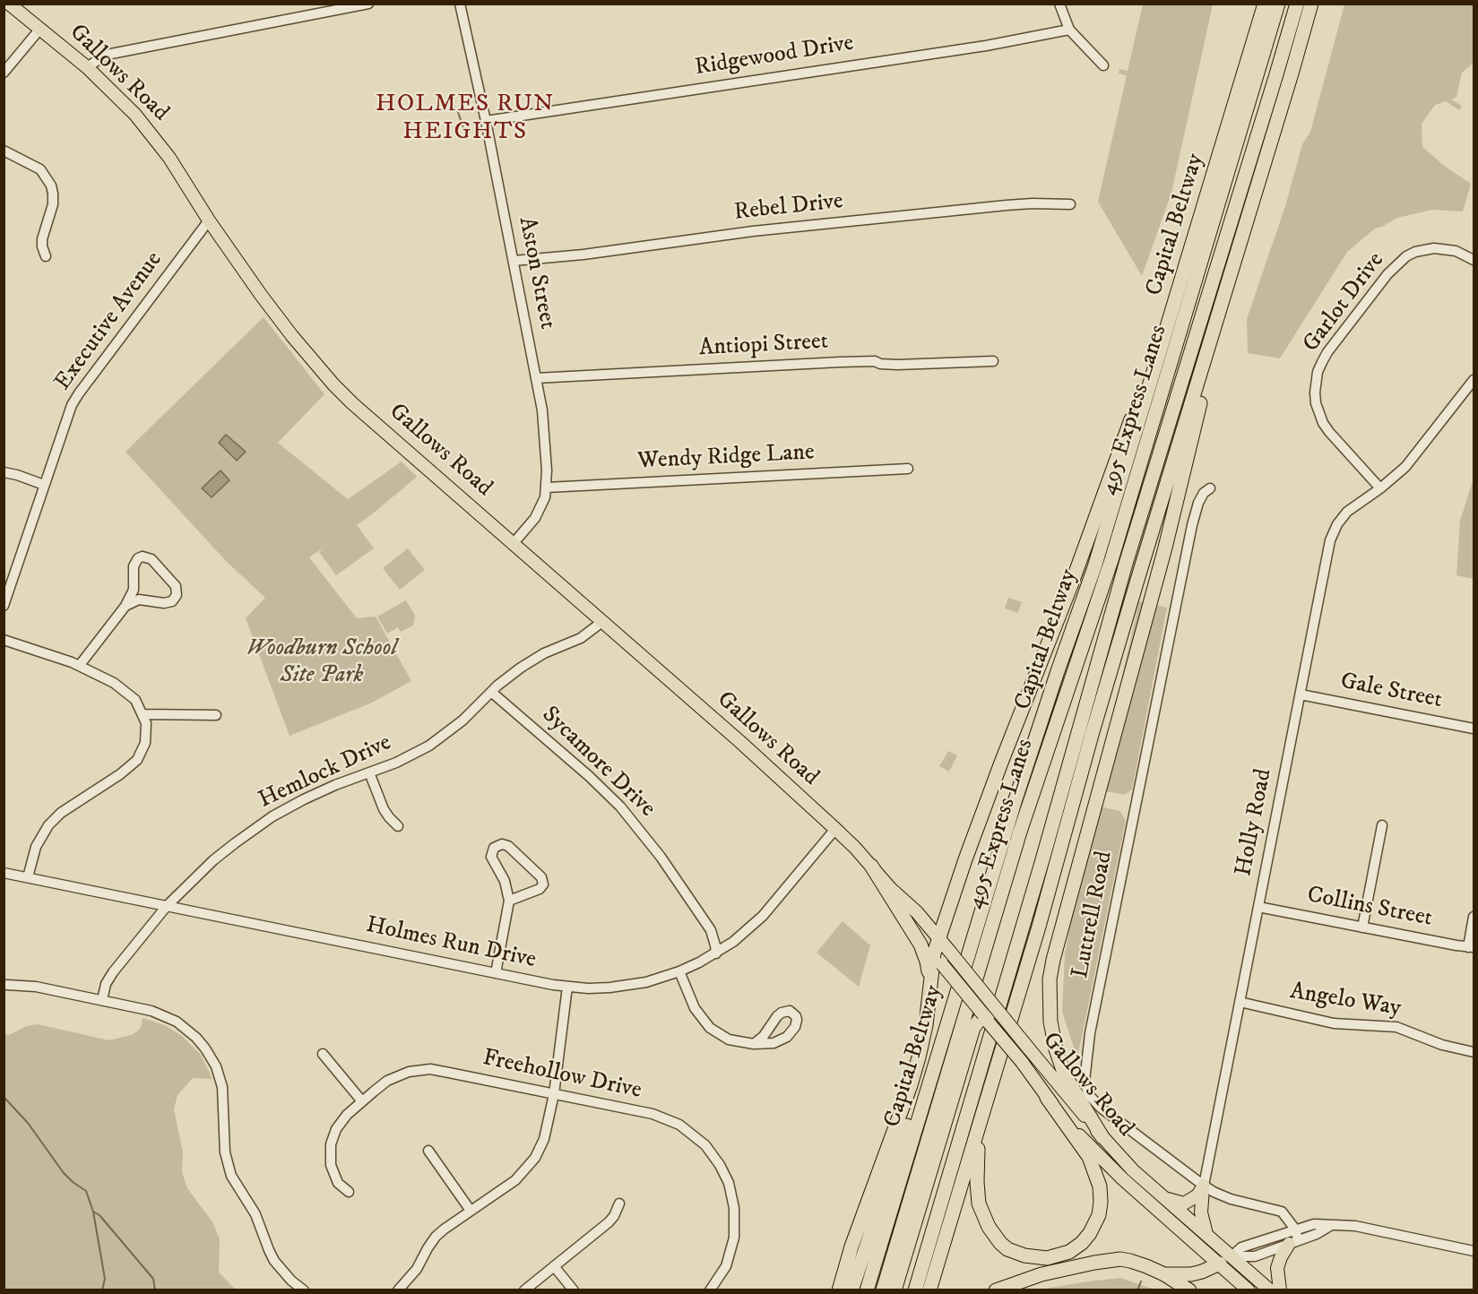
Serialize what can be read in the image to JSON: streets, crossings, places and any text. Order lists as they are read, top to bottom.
{
  "streets": {
    "highway": ["Capital Beltway", "495 Express Lanes"],
    "main road": ["Gallows Road"],
    "street": [
      "Ridgewood Drive",
      "Rebel Drive",
      "Aston Street",
      "Garlot Drive",
      "Executive Avenue",
      "Antiopi Street",
      "Wendy Ridge Lane",
      "Gale Street",
      "Sycamore Drive",
      "Hemlock Drive",
      "Holly Road",
      "Collins Street",
      "Luttrell Road",
      "Holmes Run Drive",
      "Angelo Way",
      "Freehollow Drive"
    ]
  },
  "crossings": [
    ["Ridgewood Drive", "Aston Street"],
    ["Gallows Road", "Aston Street"],
    ["Gallows Road", "Executive Avenue"],
    ["Gallows Road", "Hemlock Drive"],
    ["Gallows Road", "Holmes Run Drive"],
    ["Rebel Drive", "Aston Street"],
    ["Aston Street", "Antiopi Street"],
    ["Aston Street", "Wendy Ridge Lane"],
    ["Garlot Drive", "Holly Road"],
    ["Gale Street", "Holly Road"],
    ["Sycamore Drive", "Hemlock Drive"],
    ["Sycamore Drive", "Holmes Run Drive"],
    ["Hemlock Drive", "Holmes Run Drive"],
    ["Holly Road", "Collins Street"],
    ["Holly Road", "Luttrell Road"],
    ["Holly Road", "Angelo Way"]
  ],
  "districts": ["HOLMES RUN HEIGHTS"],
  "parks": ["Woodburn School Site Park"]
}
